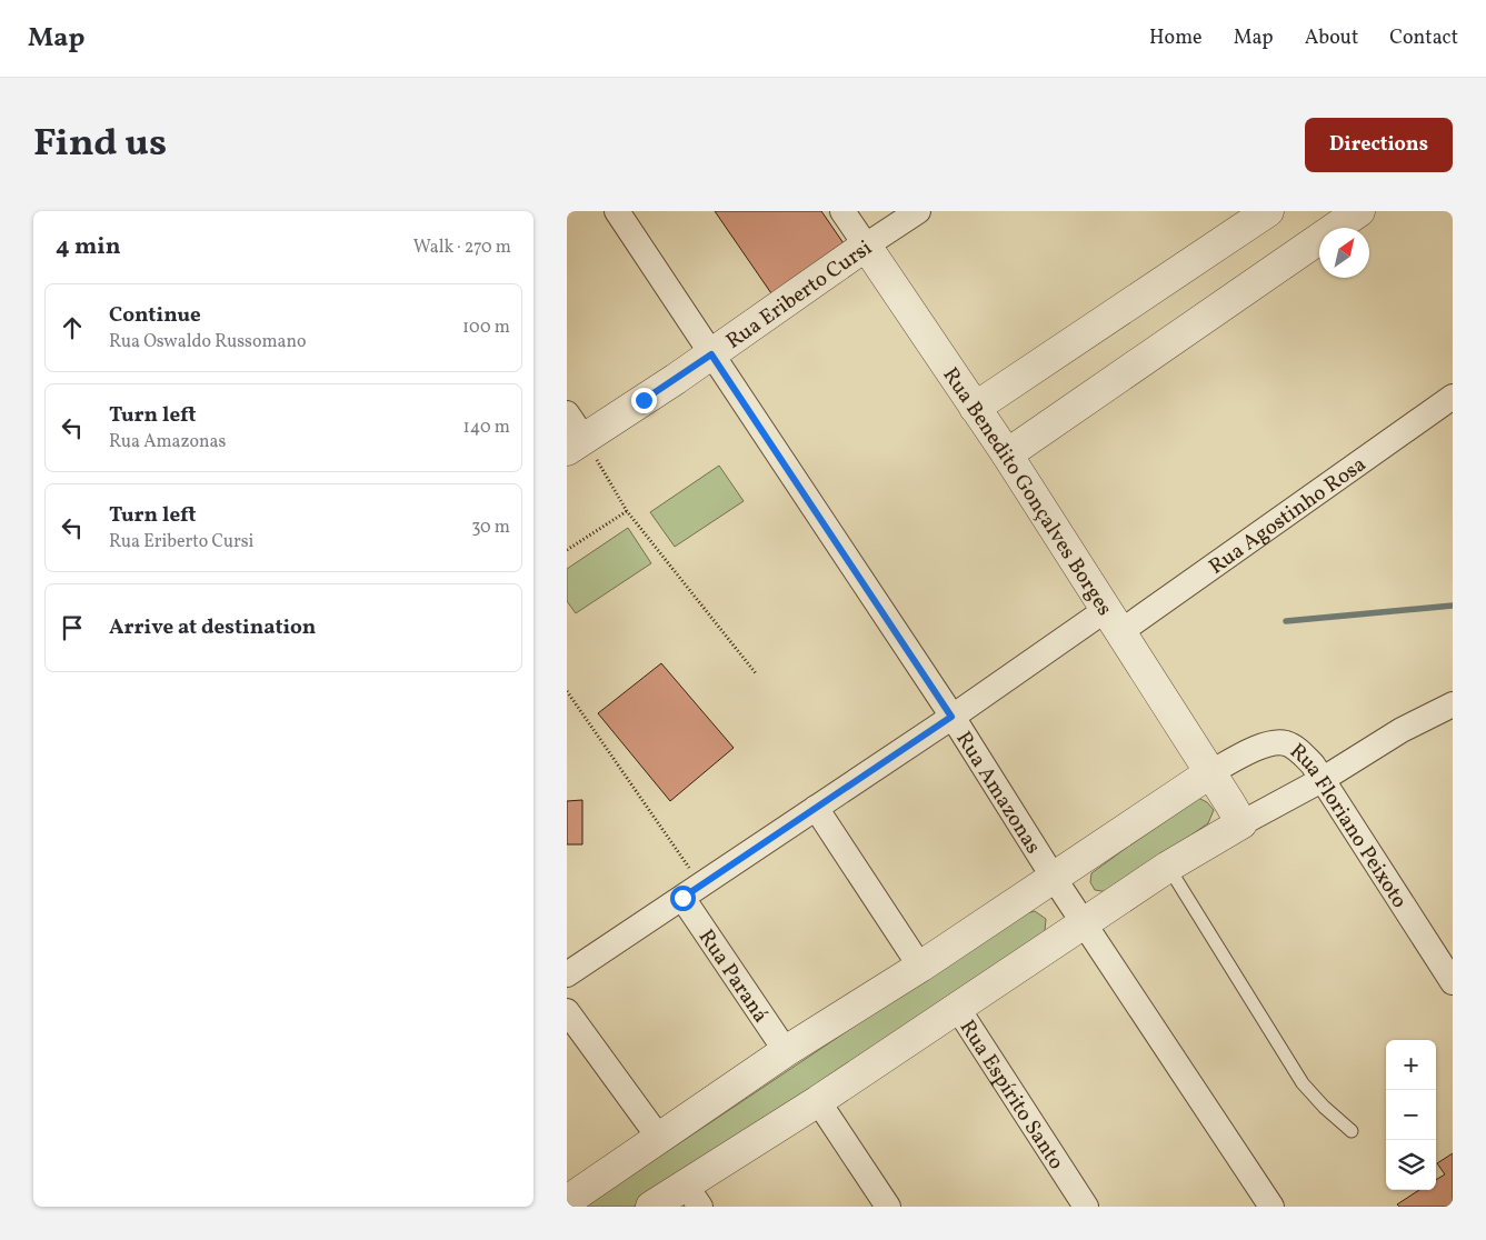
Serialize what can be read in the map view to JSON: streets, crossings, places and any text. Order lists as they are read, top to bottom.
{
  "streets": {
    "street": [
      "Rua Eriberto Cursi",
      "Rua Benedito Gonçalves Borges",
      "Rua Agostinho Rosa",
      "Rua Amazonas",
      "Rua Floriano Peixoto",
      "Rua Paraná",
      "Rua Espírito Santo"
    ]
  },
  "crossings": [
    ["Rua Eriberto Cursi", "Rua Benedito Gonçalves Borges"],
    ["Rua Eriberto Cursi", "Rua Amazonas"],
    ["Rua Benedito Gonçalves Borges", "Rua Agostinho Rosa"],
    ["Rua Benedito Gonçalves Borges", "Rua Floriano Peixoto"],
    ["Rua Agostinho Rosa", "Rua Amazonas"],
    ["Rua Agostinho Rosa", "Rua Paraná"]
  ],
  "north": "top right",
  "page": {
    "header": "Map",
    "nav": [
      "Home",
      "Map",
      "About",
      "Contact"
    ],
    "title": "Find us",
    "buttons": "Directions",
    "heading": ["4 min", "Walk · 270 m"],
    "list": [
      ["Continue", "Rua Oswaldo Russomano", "100 m"],
      ["Turn left", "Rua Amazonas", "140 m"],
      ["Turn left", "Rua Eriberto Cursi", "30 m"],
      "Arrive at destination"
    ],
    "map_buttons": ["+", "−"]
  }
}
